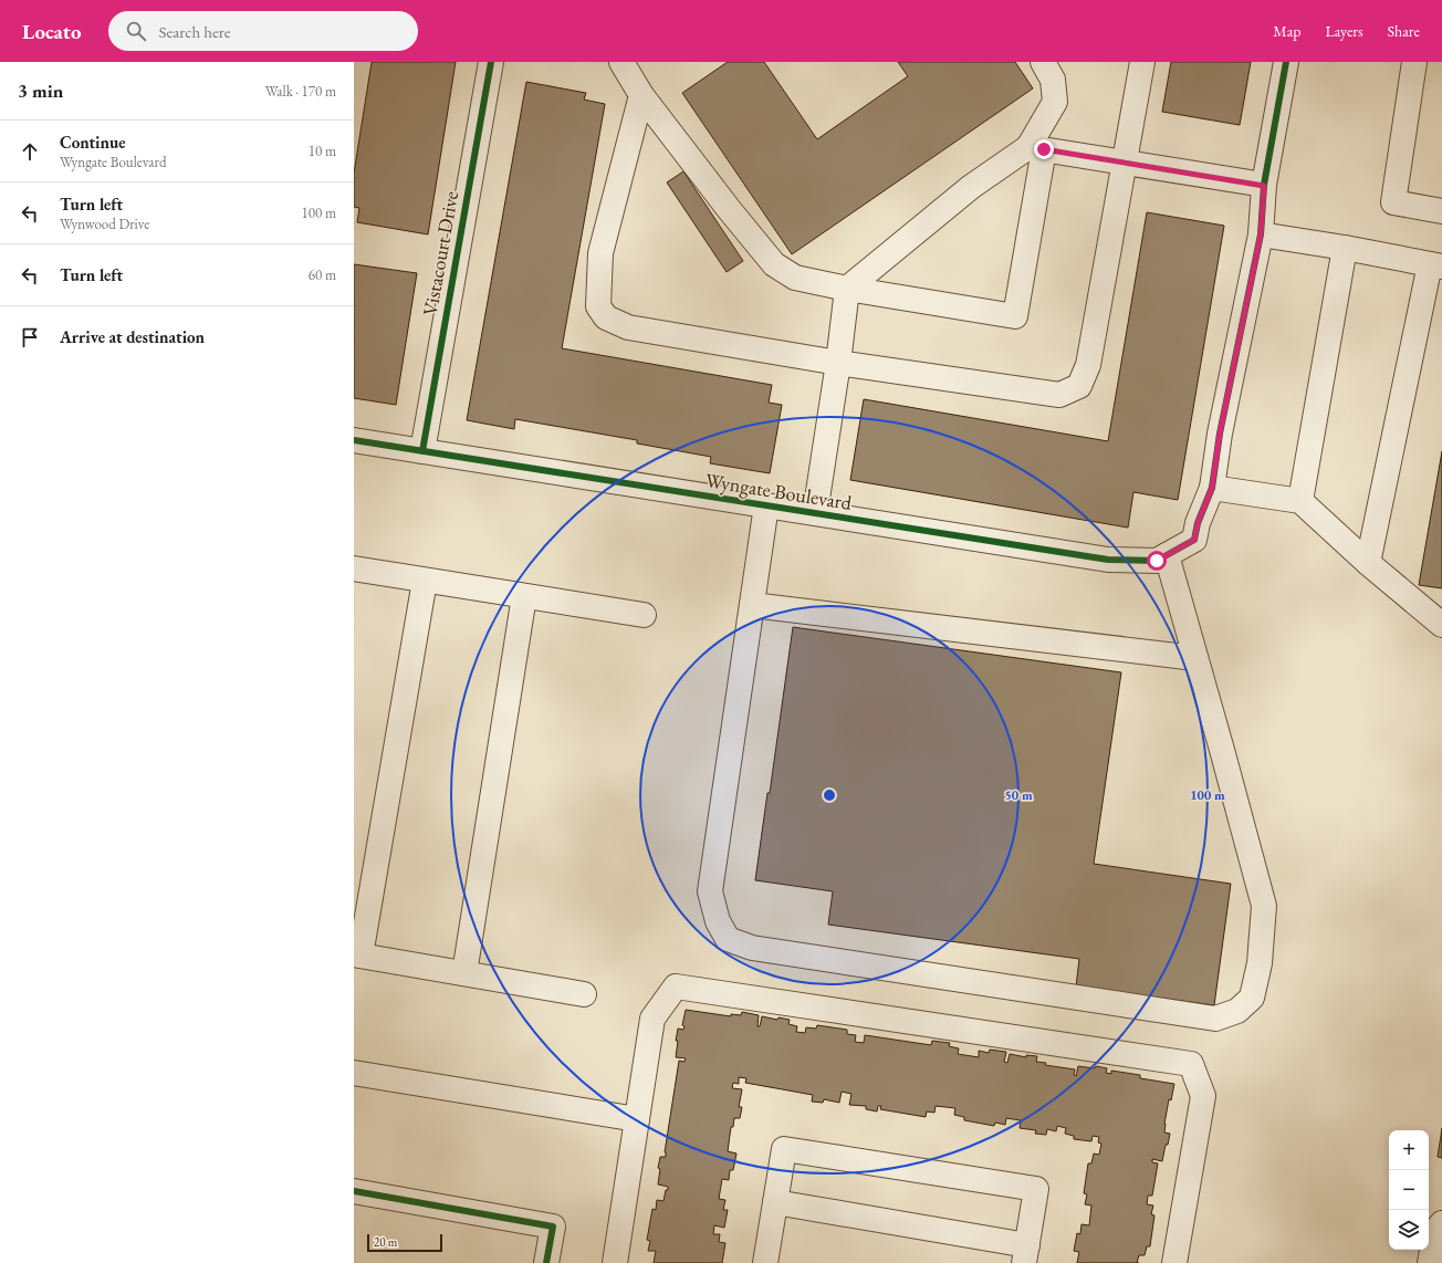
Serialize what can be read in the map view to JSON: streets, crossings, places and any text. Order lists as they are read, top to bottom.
{
  "streets": {
    "street": ["Vistacourt Drive", "Wyngate Boulevard"]
  },
  "crossings": [
    ["Vistacourt Drive", "Wyngate Boulevard"]
  ],
  "scale_bar": "20 m",
  "page": {
    "header": "Locato",
    "search": "Search here",
    "nav": ["Map", "Layers", "Share"],
    "heading": ["3 min", "Walk · 170 m"],
    "list": [
      ["Continue", "Wyngate Boulevard", "10 m"],
      ["Turn left", "Wynwood Drive", "100 m"],
      ["Turn left", "60 m"],
      "Arrive at destination"
    ],
    "map_buttons": ["+", "−"],
    "scale": "20 m"
  },
  "rings": ["50 m", "100 m"]
}
